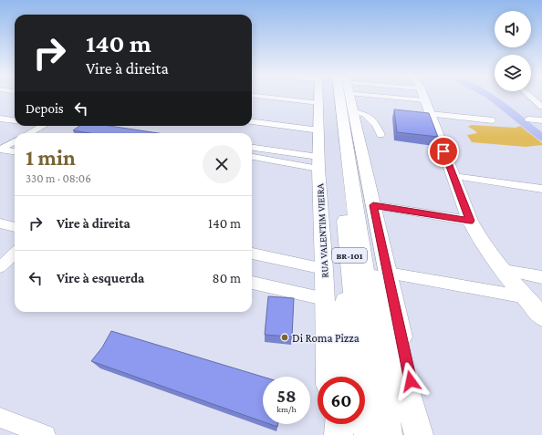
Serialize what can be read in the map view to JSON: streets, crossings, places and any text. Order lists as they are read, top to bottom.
{
  "streets": {
    "highway": ["BR-101"],
    "main road": ["RUA VALENTIM VIEIRA"]
  },
  "places": ["Di Roma Pizza"],
  "page": {
    "turn": ["140 m", "Vire à direita"],
    "then": "Depois",
    "heading": ["1 min", "330 m · 08:06"],
    "list": [
      {
        "name": "Vire à direita",
        "value": "140 m"
      },
      {
        "name": "Vire à esquerda",
        "value": "80 m"
      }
    ],
    "speed": "58 km/h",
    "limit": "60"
  }
}
